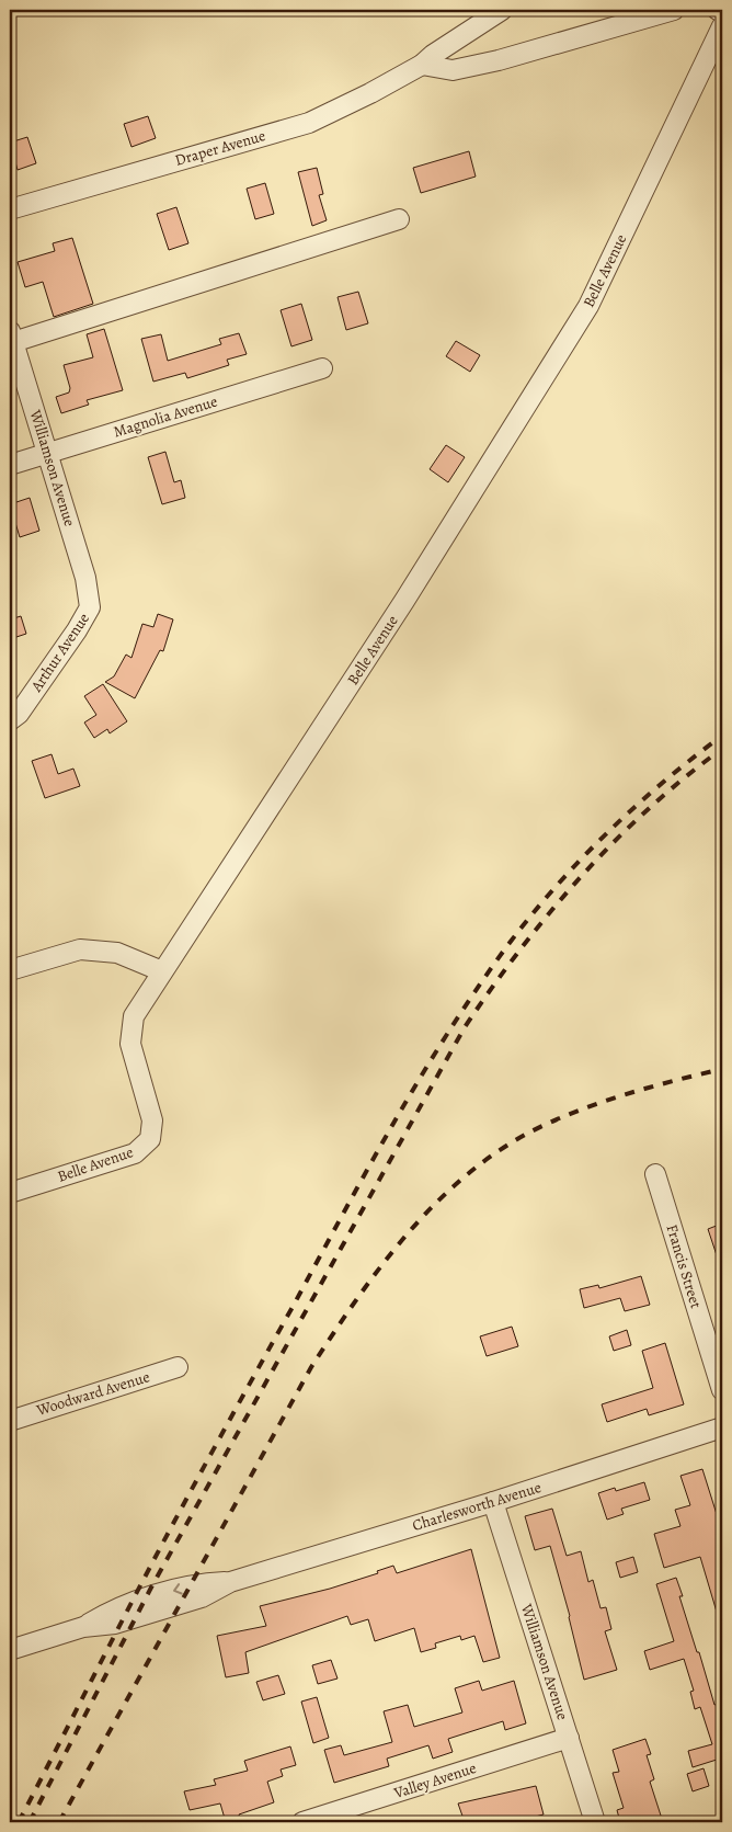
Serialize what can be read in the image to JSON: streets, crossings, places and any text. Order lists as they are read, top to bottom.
{
  "streets": {
    "street": [
      "Draper Avenue",
      "Belle Avenue",
      "Magnolia Avenue",
      "Williamson Avenue",
      "Arthur Avenue",
      "Francis Street",
      "Woodward Avenue",
      "Charlesworth Avenue",
      "Valley Avenue"
    ]
  },
  "crossings": [
    ["Magnolia Avenue", "Williamson Avenue"],
    ["Williamson Avenue", "Arthur Avenue"],
    ["Williamson Avenue", "Charlesworth Avenue"],
    ["Williamson Avenue", "Valley Avenue"]
  ]
}
